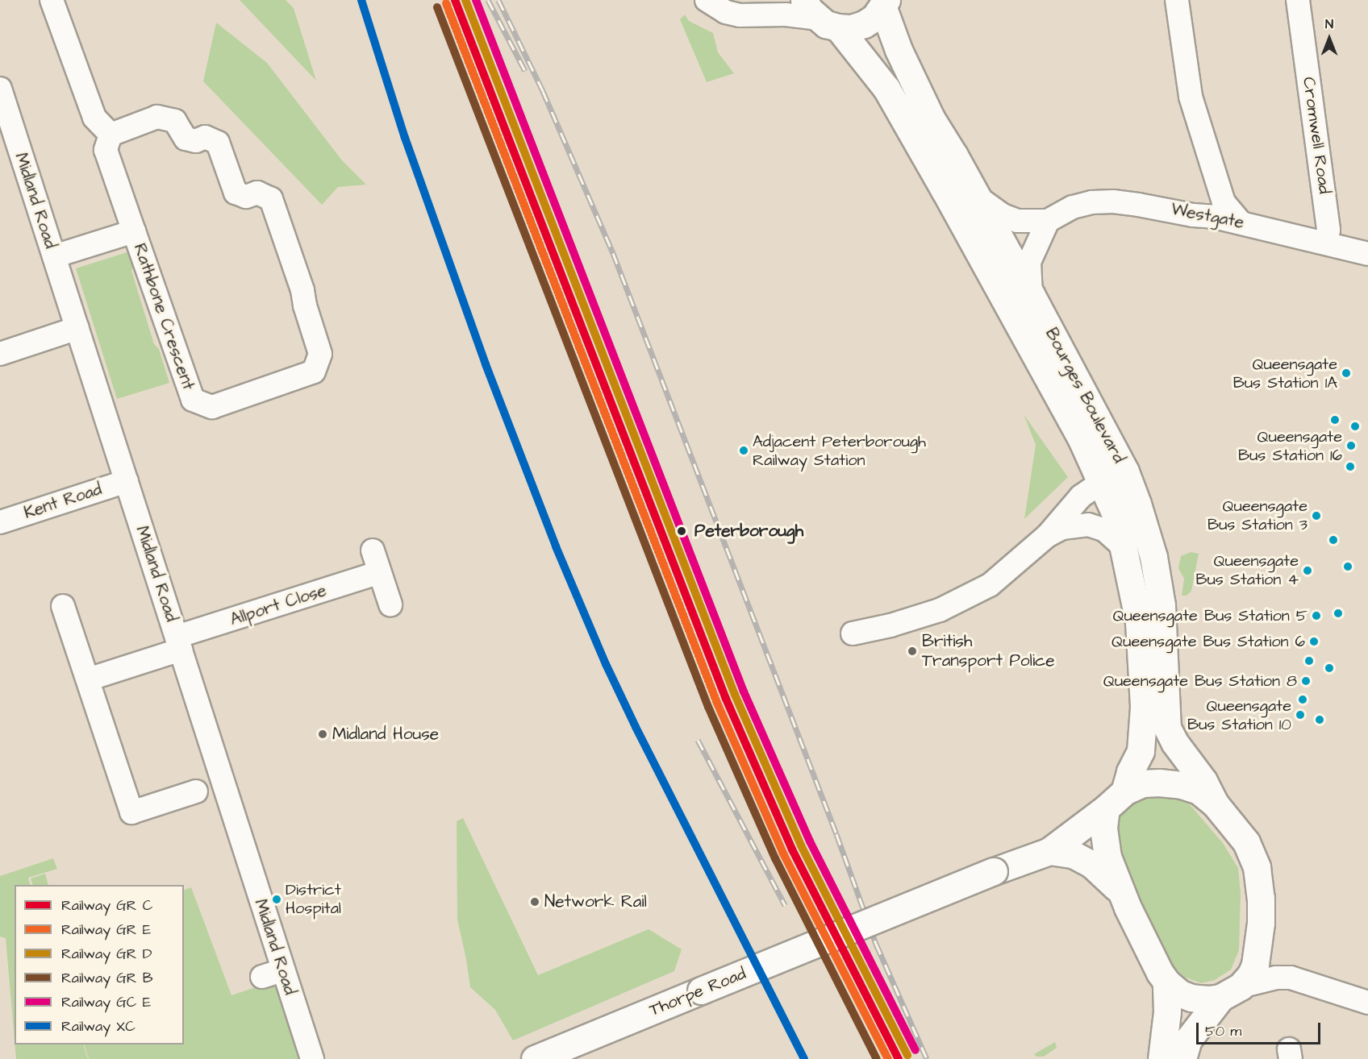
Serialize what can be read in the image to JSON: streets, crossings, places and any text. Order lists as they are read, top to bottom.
{
  "streets": {
    "main road": ["Bourges Boulevard", "Thorpe Road"],
    "street": [
      "Cromwell Road",
      "Midland Road",
      "Westgate",
      "Rathbone Crescent",
      "Kent Road",
      "Allport Close"
    ]
  },
  "crossings": [
    ["Cromwell Road", "Westgate"],
    ["Midland Road", "Rathbone Crescent"],
    ["Midland Road", "Kent Road"],
    ["Midland Road", "Allport Close"],
    ["Westgate", "Bourges Boulevard"],
    ["Bourges Boulevard", "Thorpe Road"]
  ],
  "places": [
    "Queensgate Bus Station 1A",
    "Queensgate Bus Station 16",
    "Adjacent Peterborough Railway Station",
    "Queensgate Bus Station 3",
    "Peterborough",
    "Queensgate Bus Station 4",
    "Queensgate Bus Station 5",
    "Queensgate Bus Station 6",
    "British Transport Police",
    "Queensgate Bus Station 8",
    "Queensgate Bus Station 10",
    "Midland House",
    "District Hospital",
    "Network Rail"
  ],
  "lines": ["rail line XC"],
  "legend": [
    "Railway GR C",
    "Railway GR E",
    "Railway GR D",
    "Railway GR B",
    "Railway GC E",
    "Railway XC"
  ],
  "scale_bar": "50 m",
  "north": "top"
}
